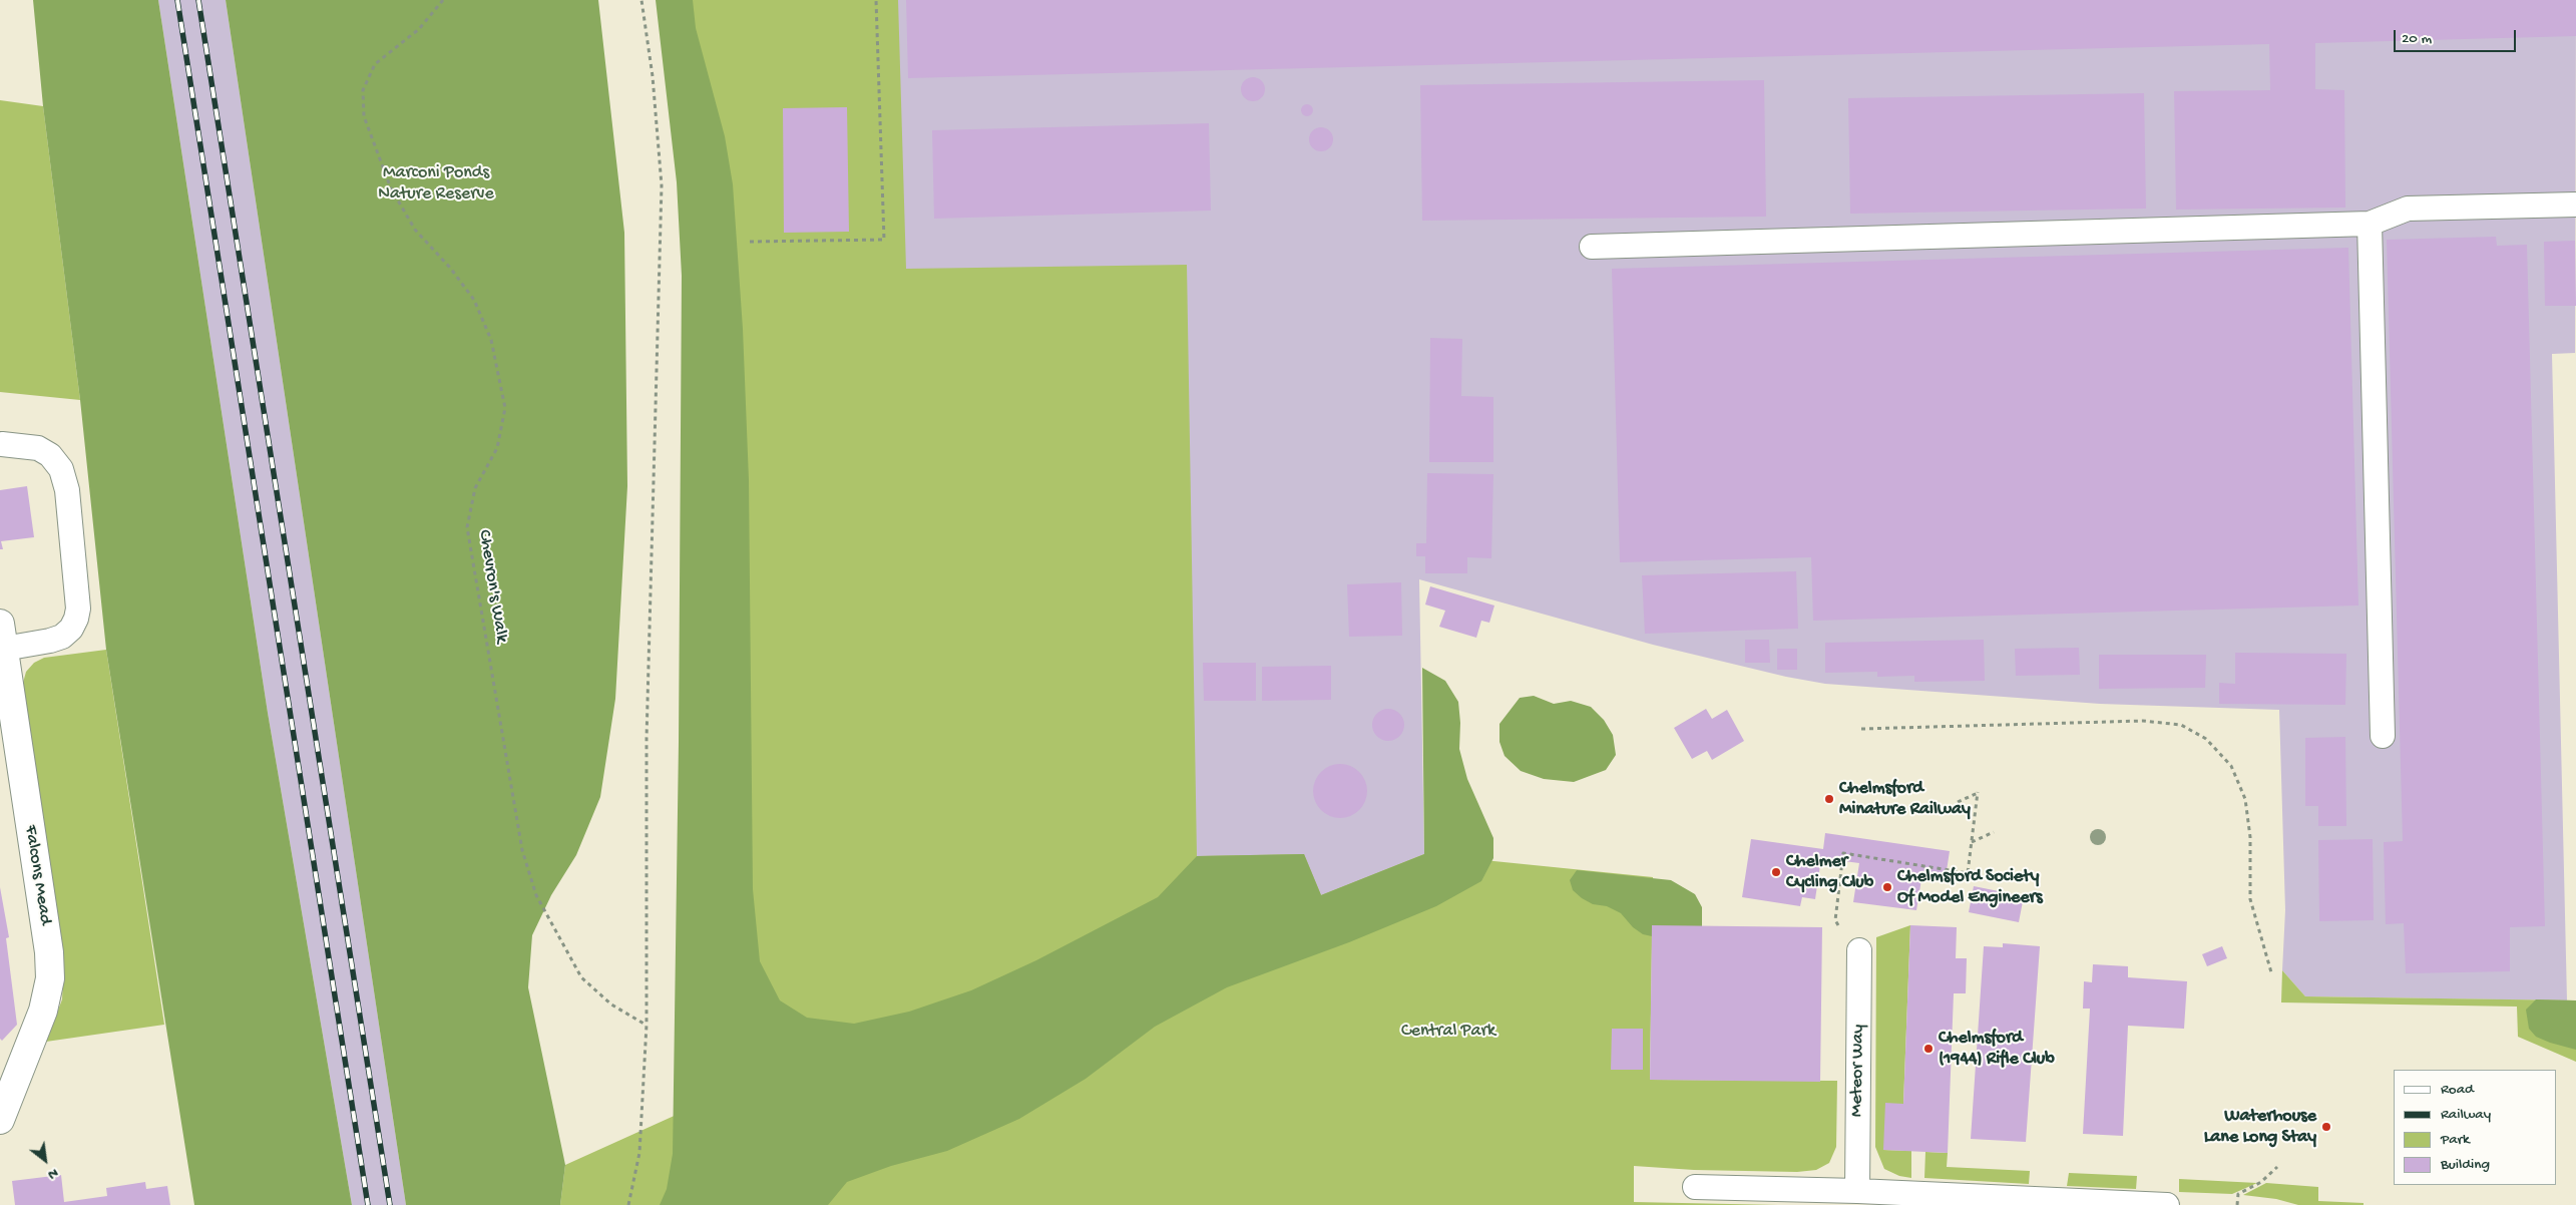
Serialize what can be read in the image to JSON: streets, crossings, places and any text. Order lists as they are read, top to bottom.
{
  "streets": {
    "street": ["Falcons Mead"],
    "lane": ["Meteor Way"],
    "path": ["Chevron's Walk"]
  },
  "parks": ["Marconi Ponds Nature Reserve", "Central Park"],
  "places": [
    "Chelmsford Minature Railway",
    "Chelmer Cycling Club",
    "Chelmsford Society Of Model Engineers",
    "Chelmsford (1944) Rifle Club",
    "Waterhouse Lane Long Stay"
  ],
  "legend": [
    "Road",
    "Railway",
    "Park",
    "Building"
  ],
  "scale_bar": "20 m",
  "north": "bottom right"
}
